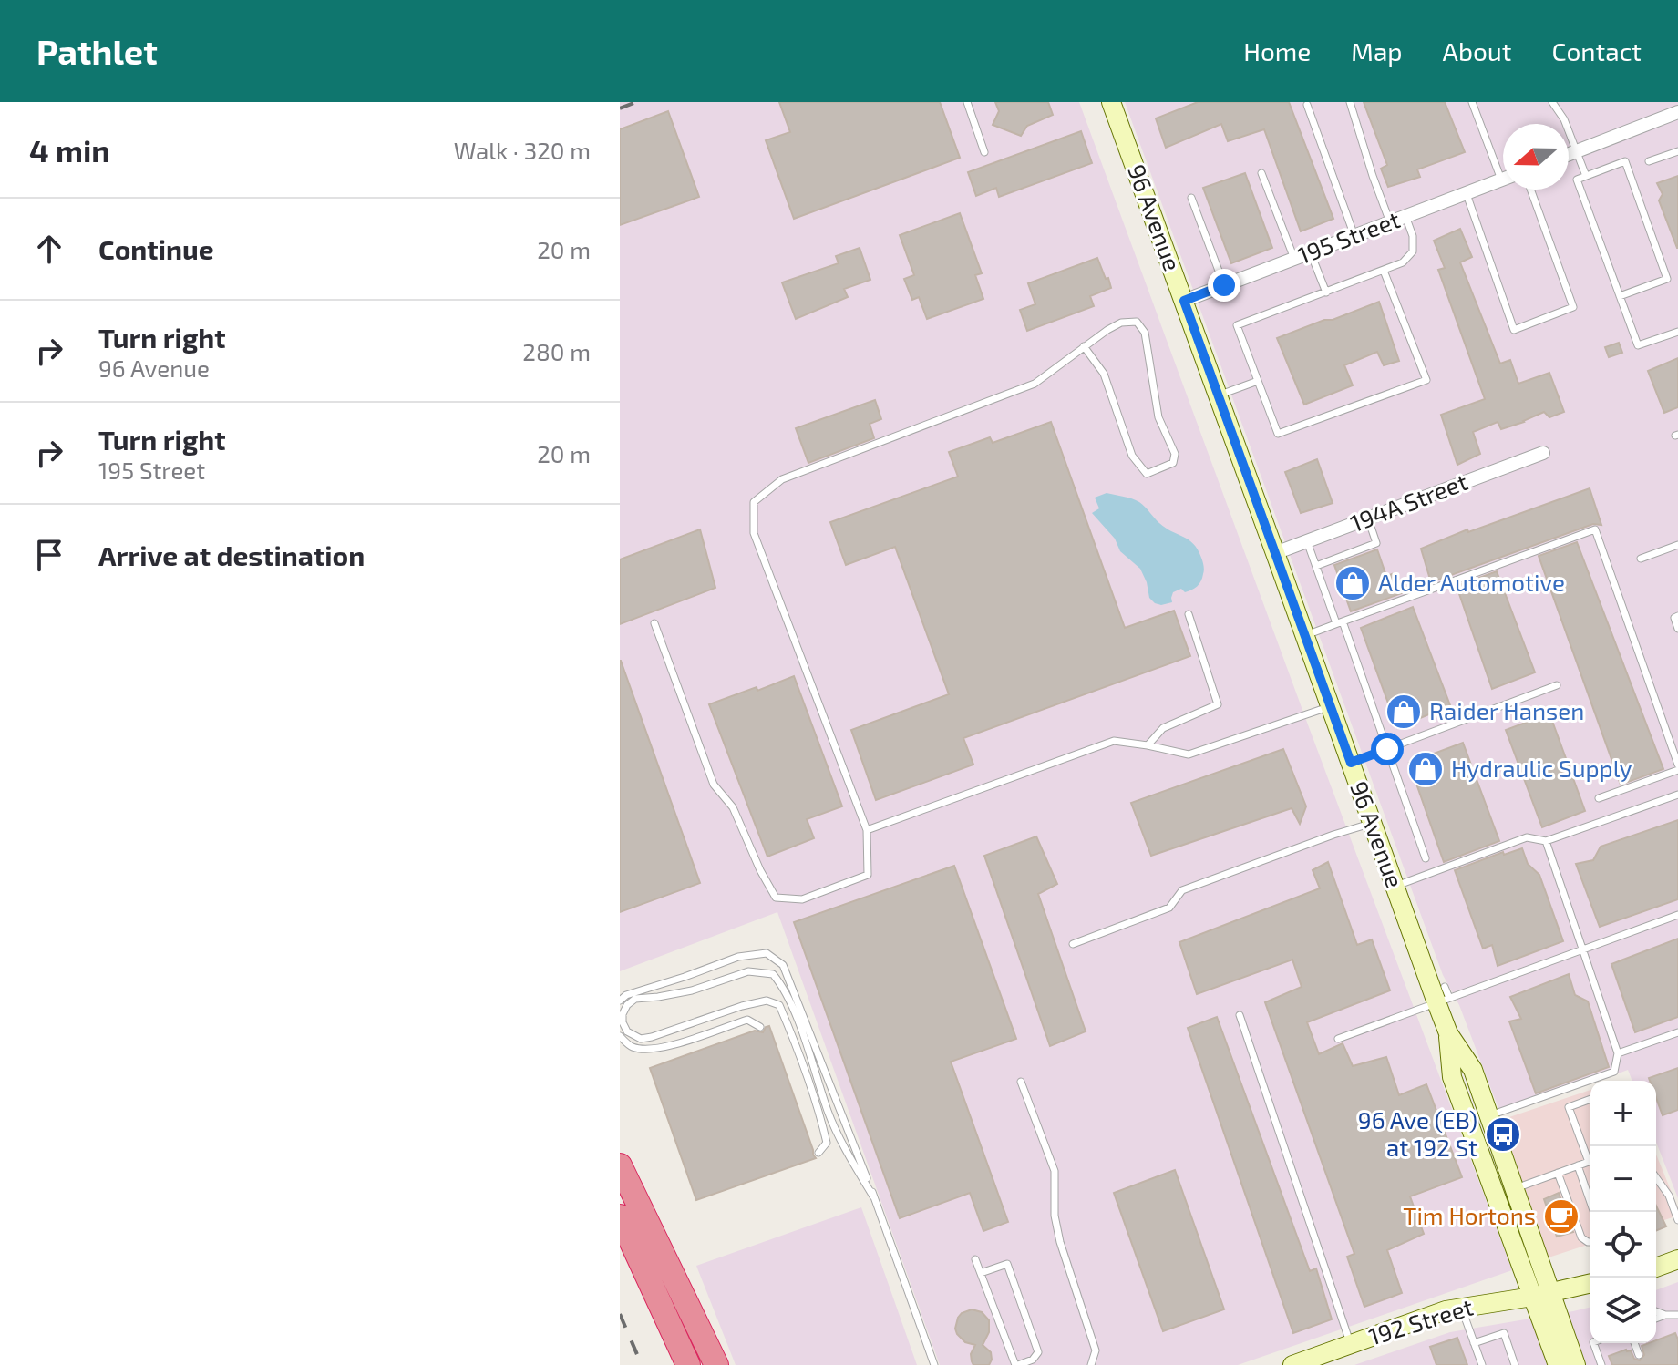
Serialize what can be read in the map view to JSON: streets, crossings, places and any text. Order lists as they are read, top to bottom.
{
  "streets": {
    "main road": ["96 Avenue", "192 Street"],
    "street": ["195 Street", "194A Street"]
  },
  "crossings": [
    ["96 Avenue", "195 Street"],
    ["96 Avenue", "194A Street"],
    ["96 Avenue", "192 Street"]
  ],
  "places": {
    "shop": ["Alder Automotive", "Raider Hansen", "Hydraulic Supply"],
    "bus stop": ["96 Ave (EB) at 192 St"],
    "cafe": ["Tim Hortons"]
  },
  "north": "left",
  "page": {
    "header": "Pathlet",
    "nav": [
      "Home",
      "Map",
      "About",
      "Contact"
    ],
    "heading": ["4 min", "Walk · 320 m"],
    "list": [
      ["Continue", "20 m"],
      ["Turn right", "96 Avenue", "280 m"],
      ["Turn right", "195 Street", "20 m"],
      "Arrive at destination"
    ],
    "map_buttons": ["+", "−"]
  }
}
